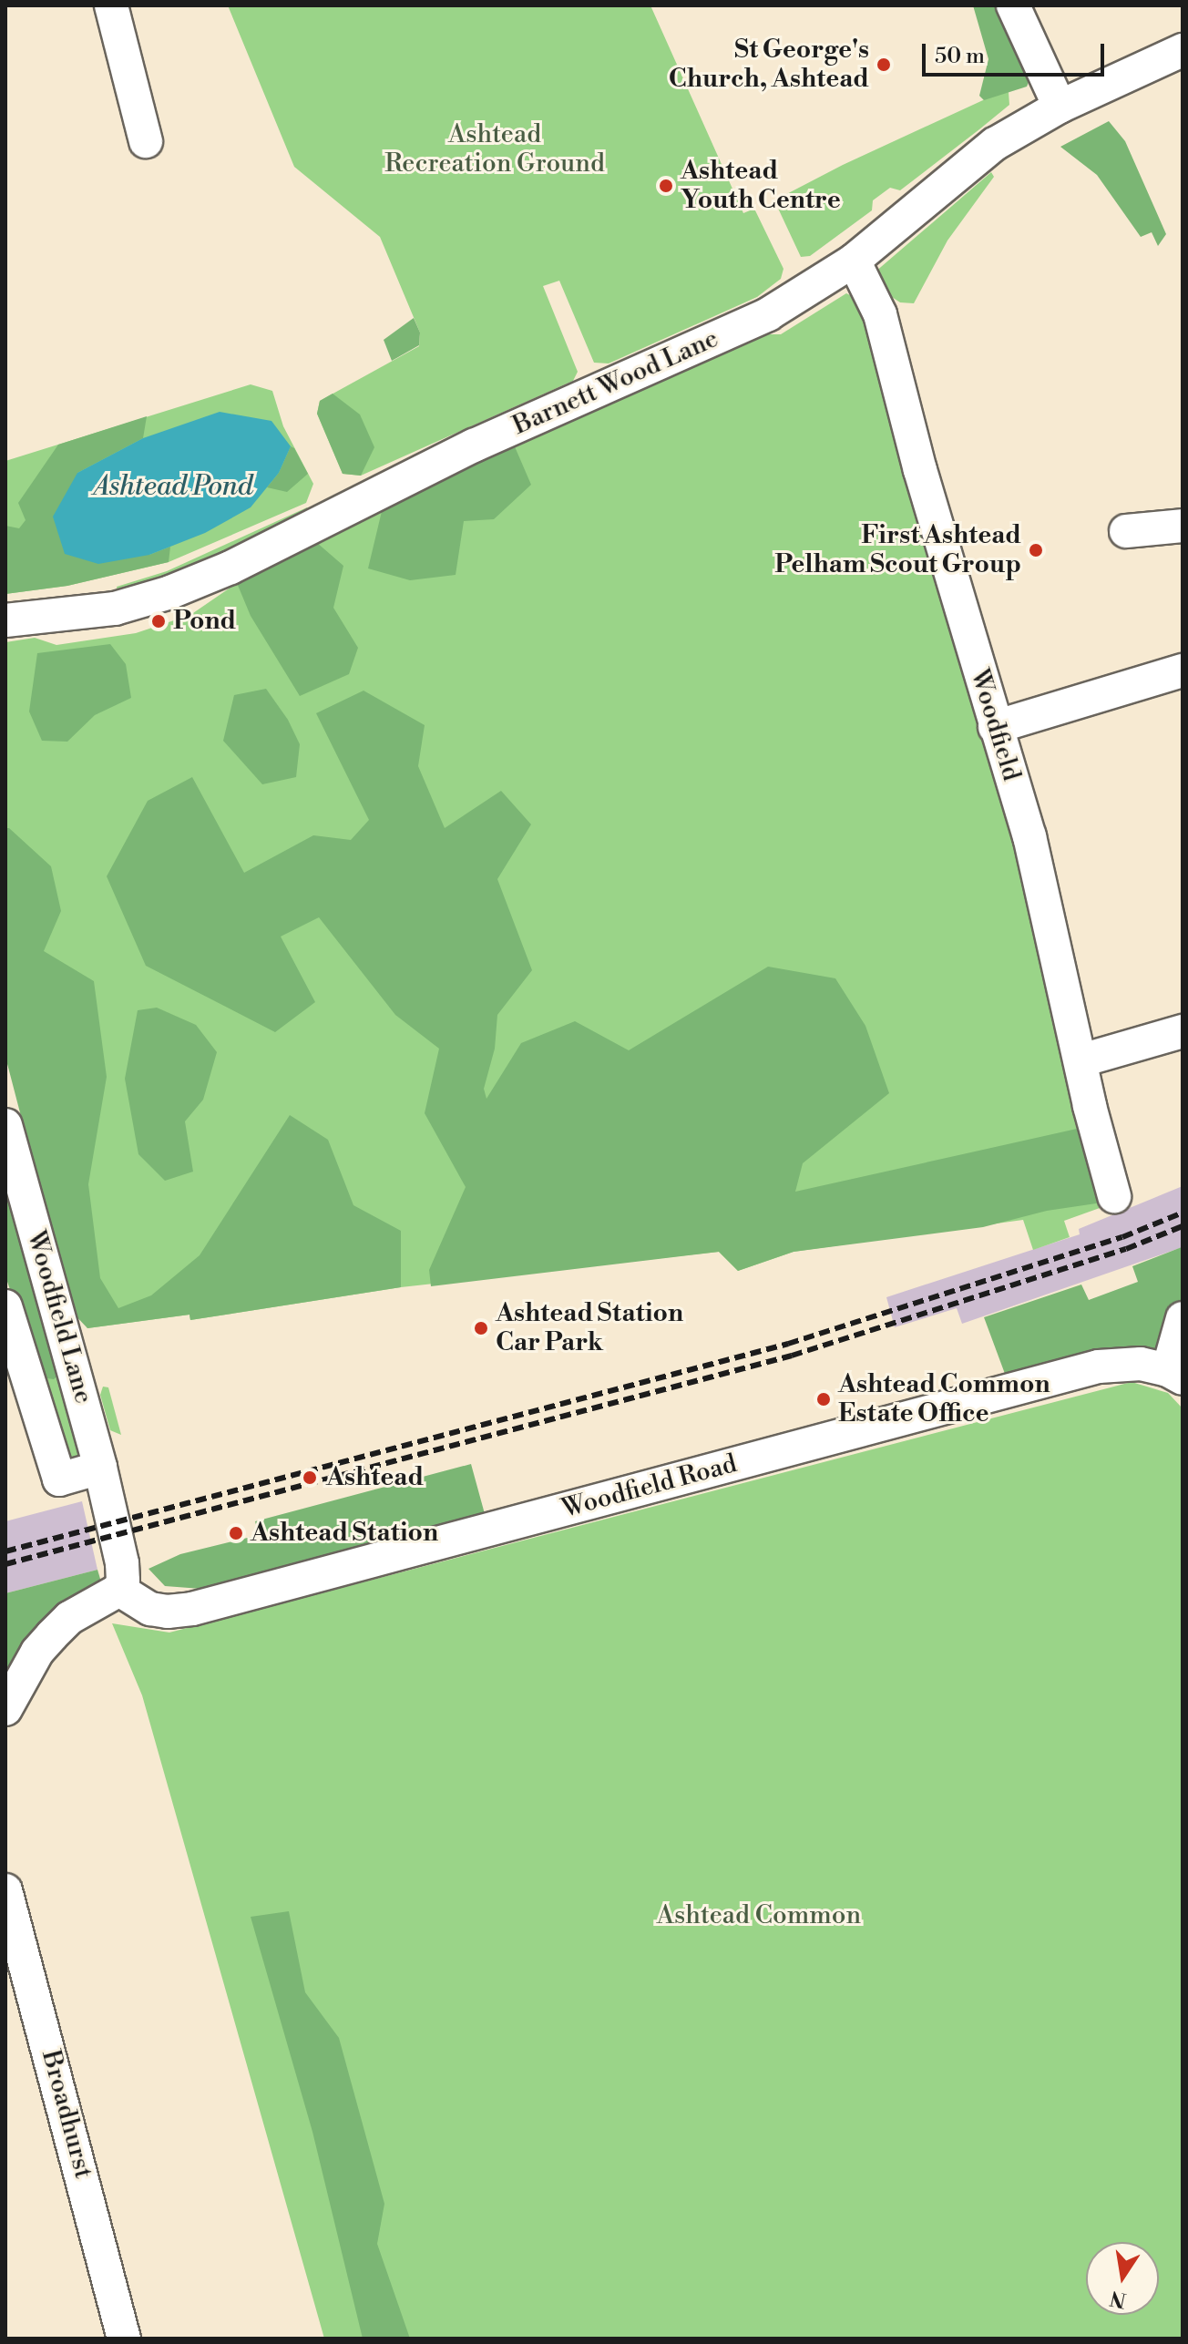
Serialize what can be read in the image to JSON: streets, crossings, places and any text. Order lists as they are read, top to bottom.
{
  "streets": {
    "street": [
      "Barnett Wood Lane",
      "Woodfield",
      "Woodfield Lane",
      "Woodfield Road",
      "Broadhurst"
    ]
  },
  "crossings": [
    ["Barnett Wood Lane", "Woodfield"],
    ["Woodfield Lane", "Woodfield Road"]
  ],
  "water": ["Ashtead Pond"],
  "parks": ["Ashtead Recreation Ground", "Ashtead Common"],
  "places": [
    "St George's Church, Ashtead",
    "Ashtead Youth Centre",
    "First Ashtead Pelham Scout Group",
    "Pond",
    "Ashtead Station Car Park",
    "Ashtead Common Estate Office",
    "Ashtead",
    "Ashtead Station"
  ],
  "scale_bar": "50 m",
  "north": "bottom"
}
